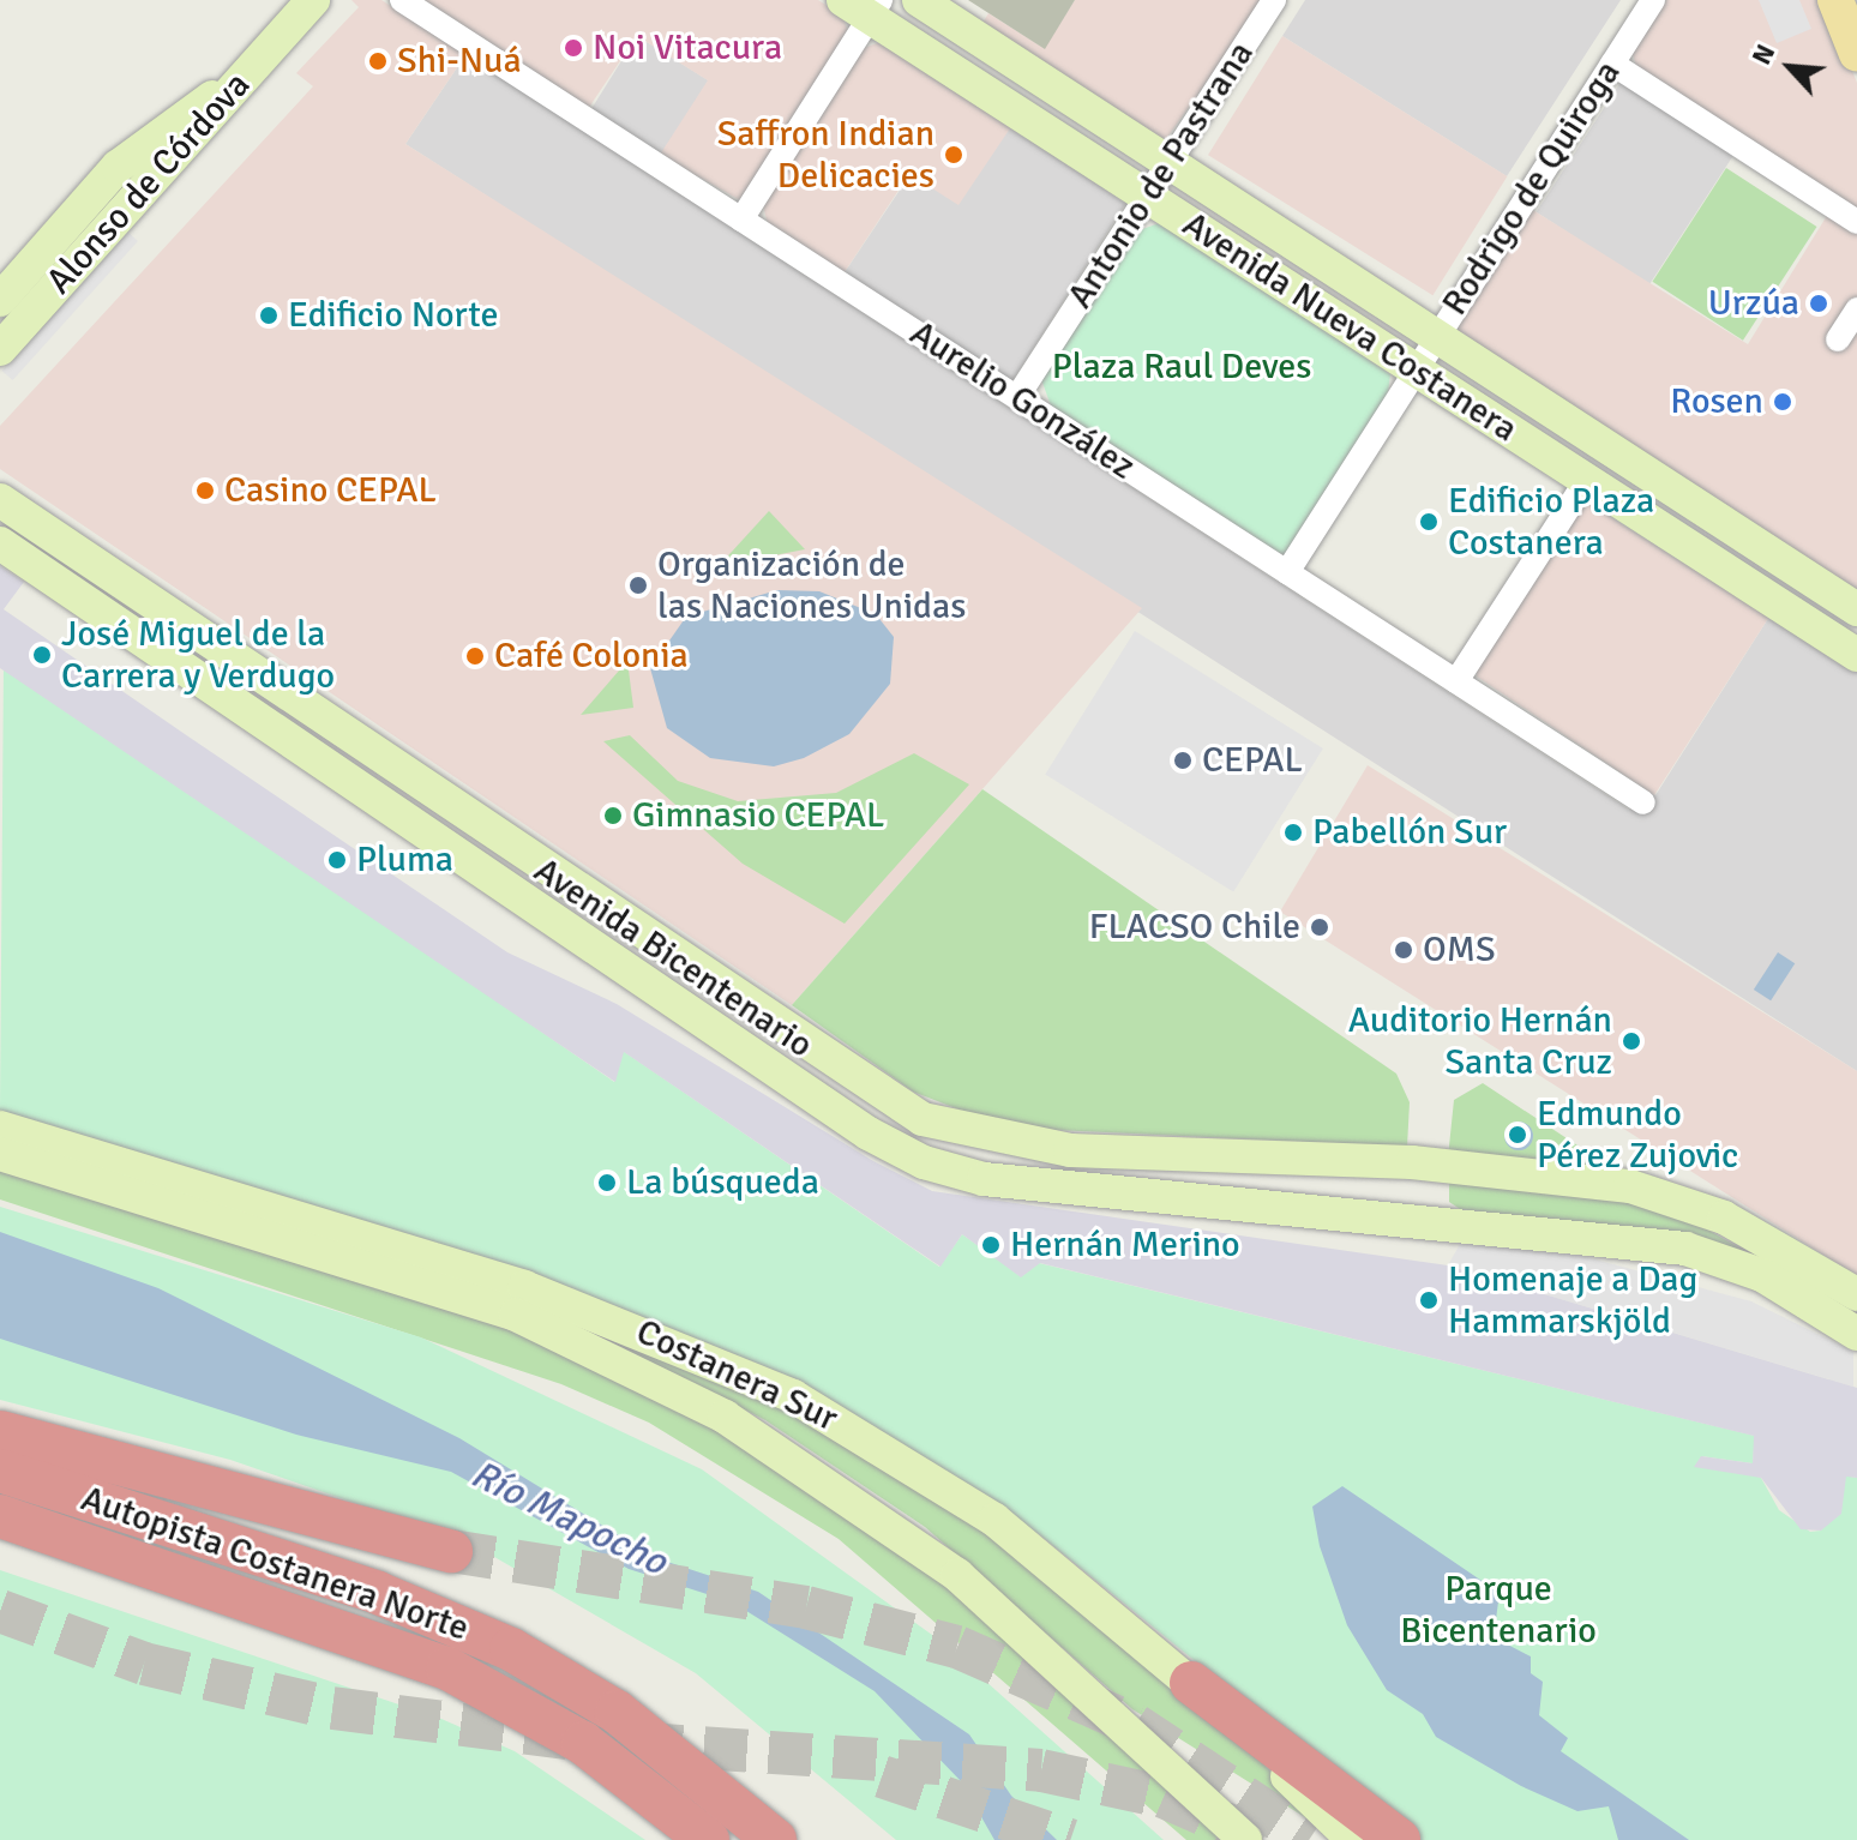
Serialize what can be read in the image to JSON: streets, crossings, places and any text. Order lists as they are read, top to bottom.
{
  "streets": {
    "highway": ["Autopista Costanera Norte"],
    "main road": [
      "Alonso de Córdova",
      "Avenida Nueva Costanera",
      "Avenida Bicentenario",
      "Costanera Sur"
    ],
    "street": ["Antonio de Pastrana", "Rodrigo de Quiroga", "Aurelio González"]
  },
  "crossings": [
    ["Antonio de Pastrana", "Avenida Nueva Costanera"],
    ["Antonio de Pastrana", "Aurelio González"],
    ["Rodrigo de Quiroga", "Avenida Nueva Costanera"],
    ["Rodrigo de Quiroga", "Aurelio González"]
  ],
  "water": ["Río Mapocho"],
  "parks": ["Plaza Raul Deves", "Parque Bicentenario"],
  "places": [
    "Noi Vitacura",
    "Shi-Nuá",
    "Saffron Indian Delicacies",
    "Urzúa",
    "Edificio Norte",
    "Rosen",
    "Casino CEPAL",
    "Edificio Plaza Costanera",
    "Organización de las Naciones Unidas",
    "José Miguel de la Carrera y Verdugo",
    "Café Colonia",
    "CEPAL",
    "Gimnasio CEPAL",
    "Pabellón Sur",
    "Pluma",
    "FLACSO Chile",
    "OMS",
    "Auditorio Hernán Santa Cruz",
    "Edmundo Pérez Zujovic",
    "La búsqueda",
    "Hernán Merino",
    "Homenaje a Dag Hammarskjöld"
  ],
  "north": "top left"
}
